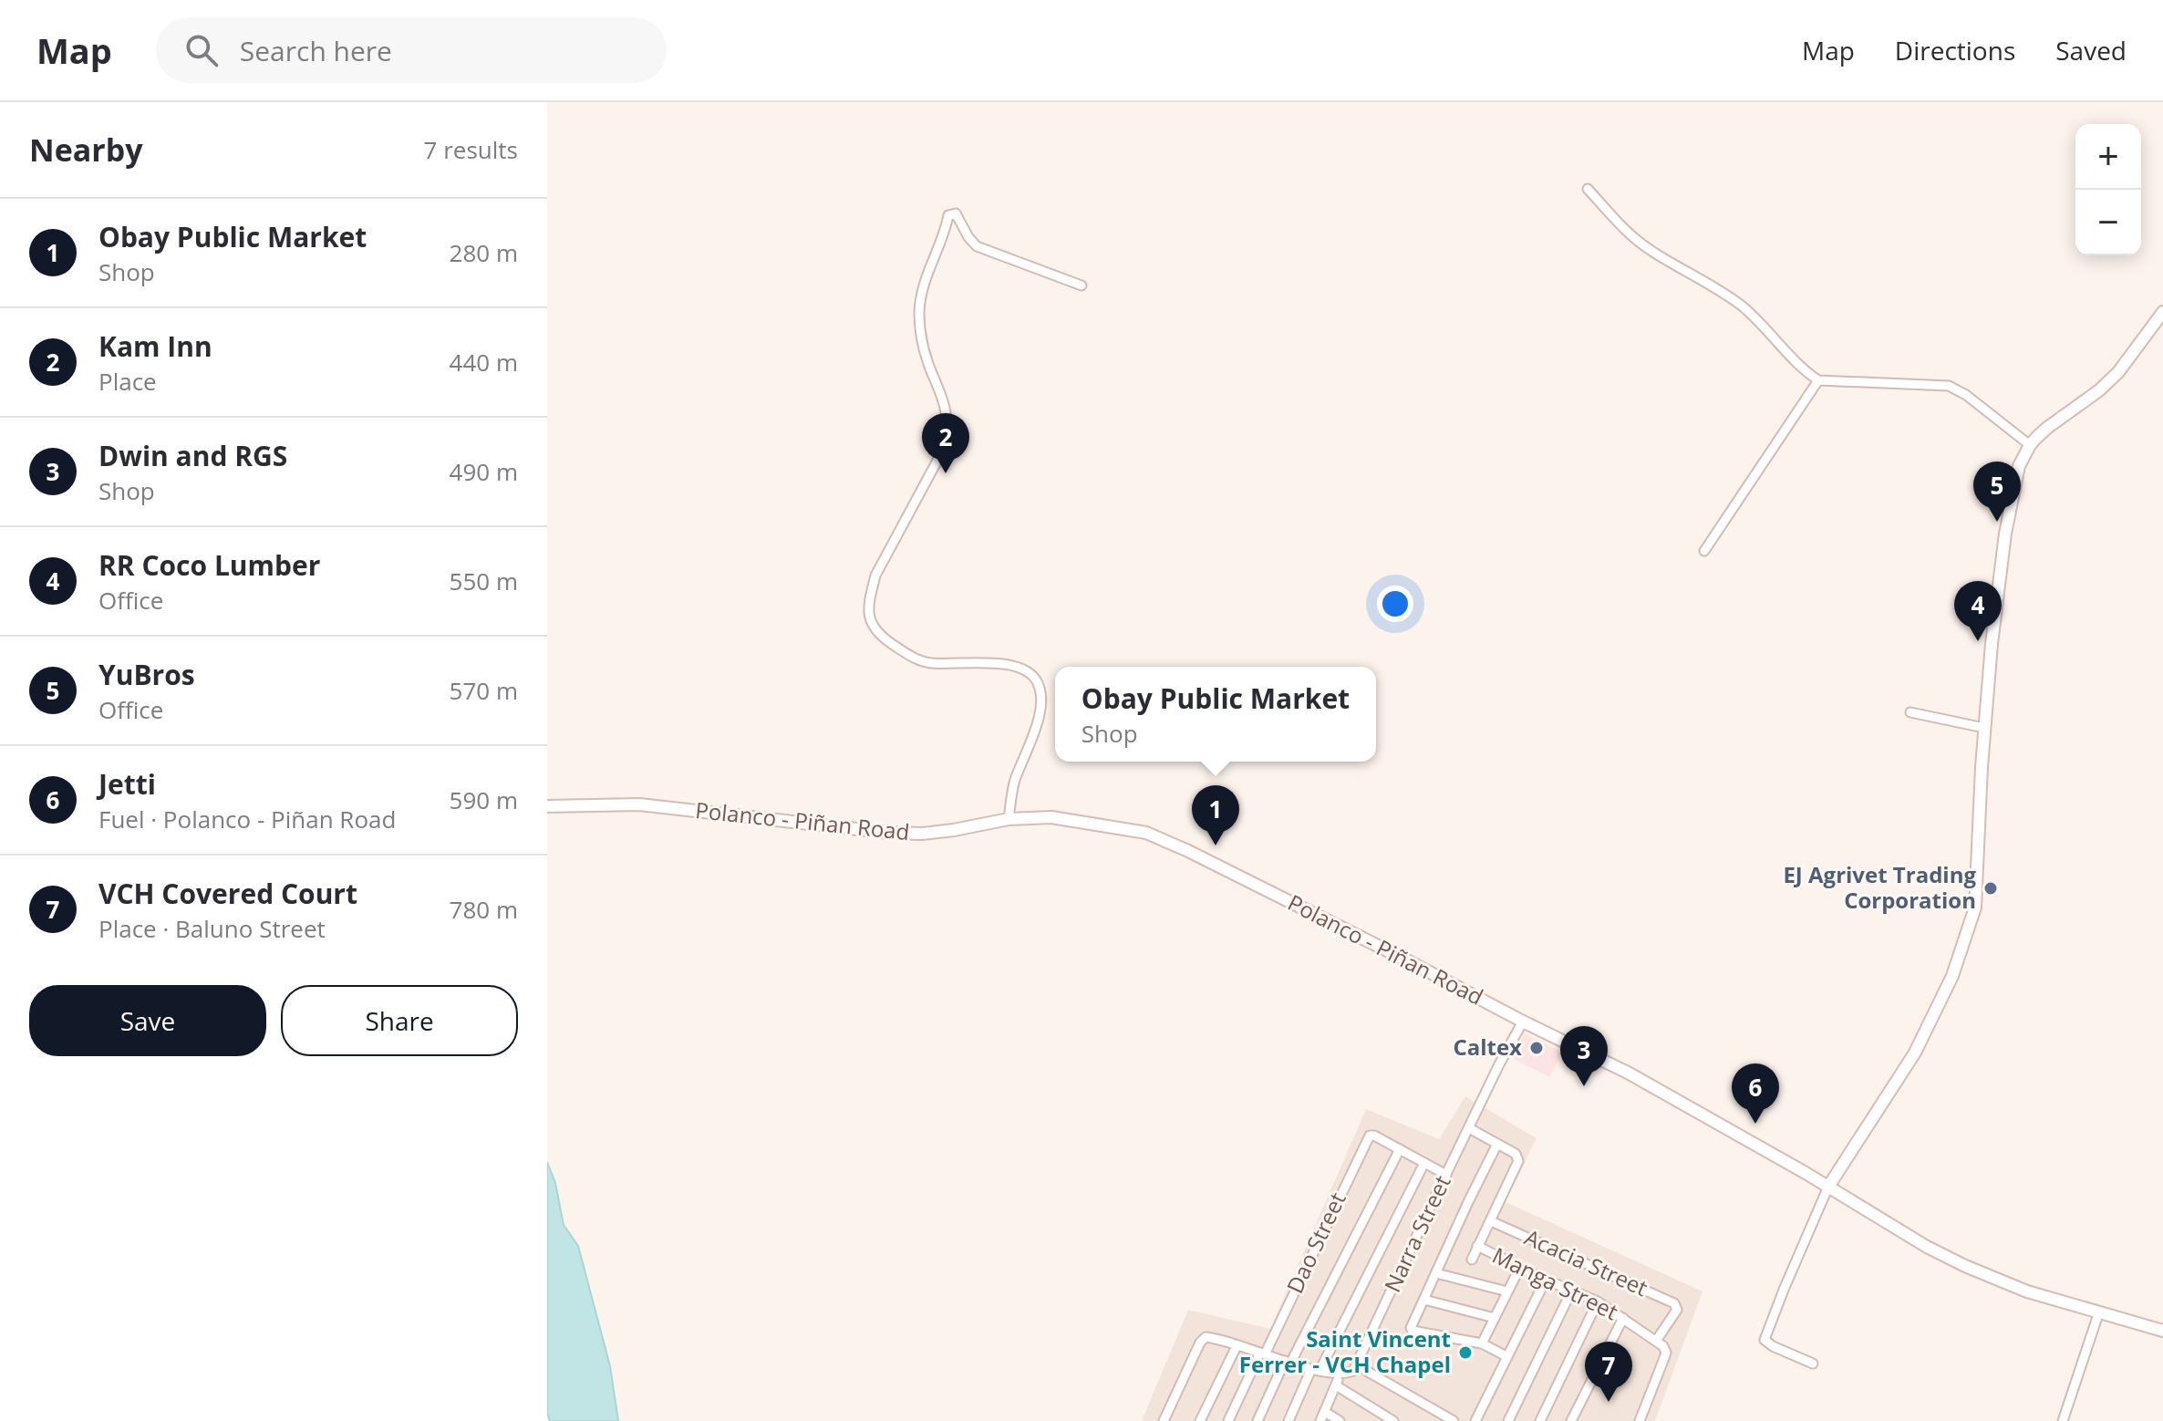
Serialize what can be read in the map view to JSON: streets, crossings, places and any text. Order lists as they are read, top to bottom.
{
  "streets": {
    "main road": ["Polanco - Piñan Road"],
    "street": [
      "Narra Street",
      "Dao Street",
      "Acacia Street",
      "Manga Street"
    ]
  },
  "crossings": [
    ["Polanco - Piñan Road", "Narra Street"],
    ["Acacia Street", "Manga Street"]
  ],
  "places": ["EJ Agrivet Trading Corporation", "Caltex", "Saint Vincent Ferrer - VCH Chapel"],
  "page": {
    "header": "Map",
    "search": "Search here",
    "nav": ["Map", "Directions", "Saved"],
    "heading": ["Nearby", "7 results"],
    "map_buttons": ["+", "−"],
    "list": [
      {
        "mark": "1",
        "name": "Obay Public Market",
        "note": "Shop",
        "value": "280 m"
      },
      {
        "mark": "2",
        "name": "Kam Inn",
        "note": "Place",
        "value": "440 m"
      },
      {
        "mark": "3",
        "name": "Dwin and RGS",
        "note": "Shop",
        "value": "490 m"
      },
      {
        "mark": "4",
        "name": "RR Coco Lumber",
        "note": "Office",
        "value": "550 m"
      },
      {
        "mark": "5",
        "name": "YuBros",
        "note": "Office",
        "value": "570 m"
      },
      {
        "mark": "6",
        "name": "Jetti",
        "note": "Fuel · Polanco - Piñan Road",
        "value": "590 m"
      },
      {
        "mark": "7",
        "name": "VCH Covered Court",
        "note": "Place · Baluno Street",
        "value": "780 m"
      }
    ],
    "pins": [
      "2",
      "5",
      "4",
      "1",
      "3",
      "6",
      "7"
    ],
    "popup": ["Obay Public Market", "Shop"],
    "buttons": ["Save", "Share"]
  }
}
